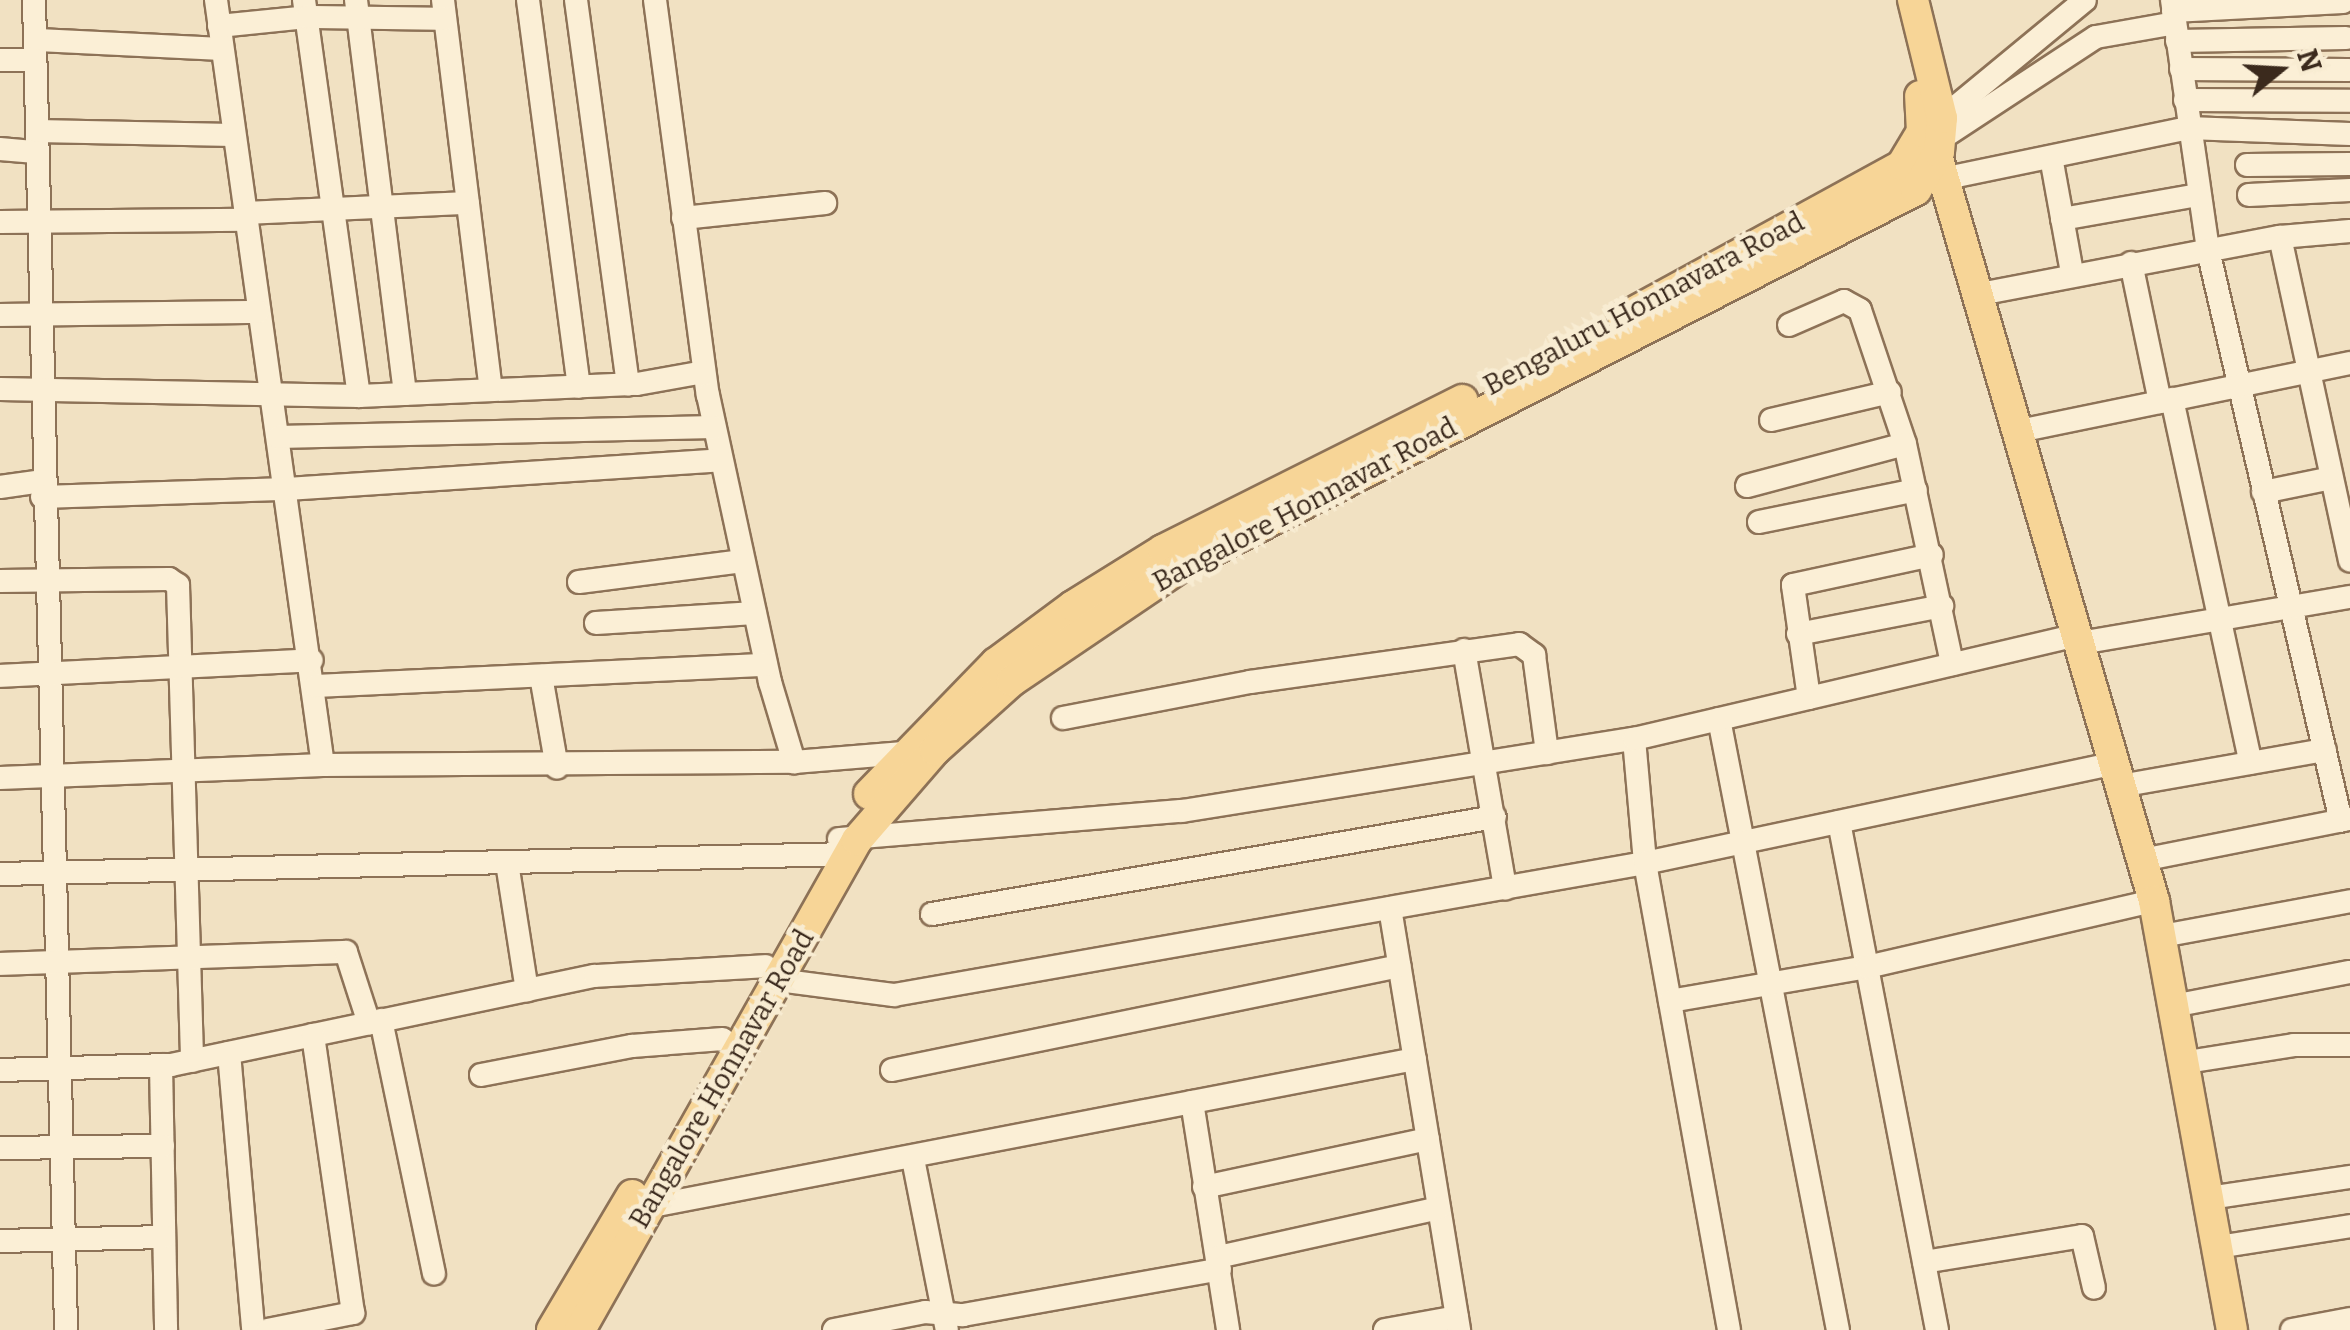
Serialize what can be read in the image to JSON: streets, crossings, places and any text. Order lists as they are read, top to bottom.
{
  "streets": {
    "main road": ["Bengaluru Honnavara Road", "Bangalore Honnavar Road"]
  },
  "crossings": [
    ["Bengaluru Honnavara Road", "Bangalore Honnavar Road"]
  ],
  "north": "right"
}
